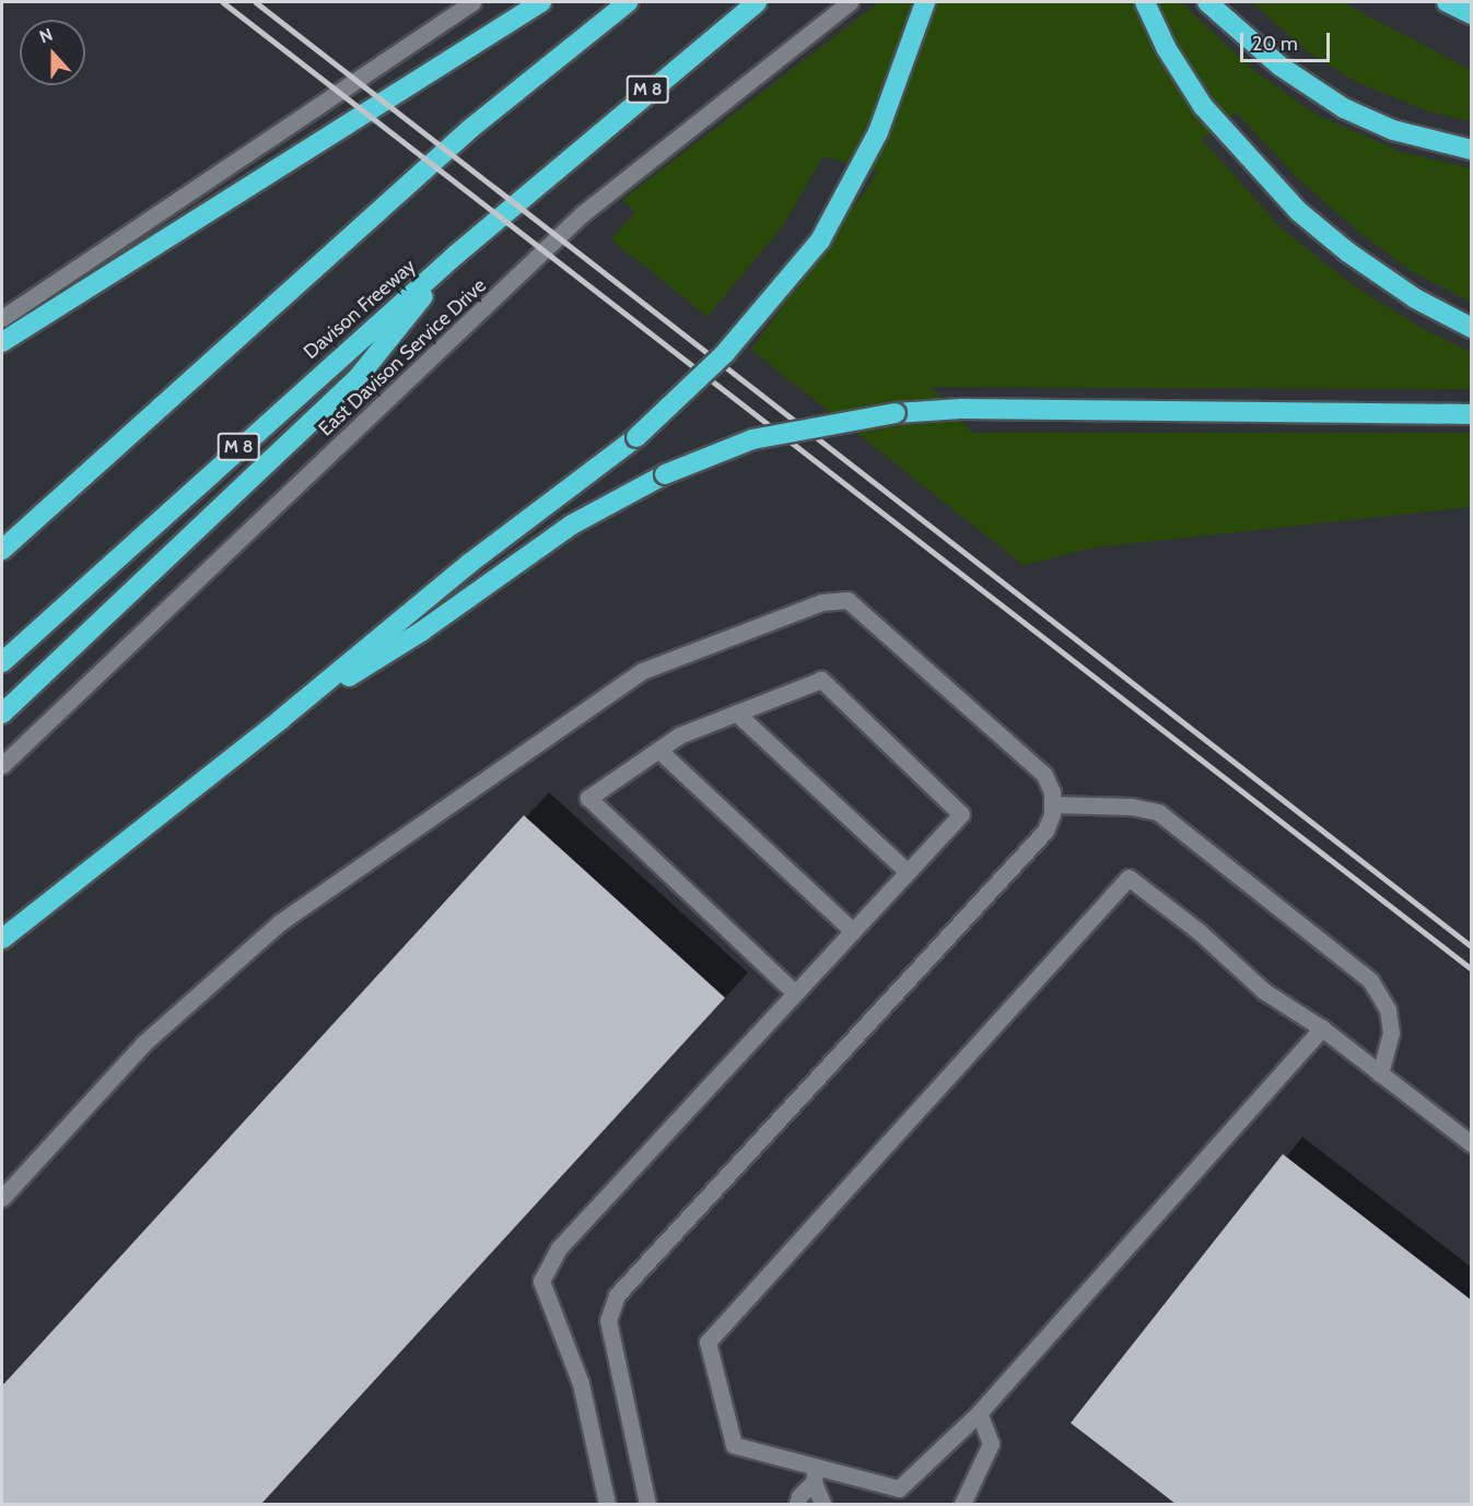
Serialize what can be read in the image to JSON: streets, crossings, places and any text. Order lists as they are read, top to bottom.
{
  "streets": {
    "highway": ["M 8", "Davison Freeway"],
    "main road": ["East Davison Service Drive"]
  },
  "scale_bar": "20 m",
  "north": "top"
}
